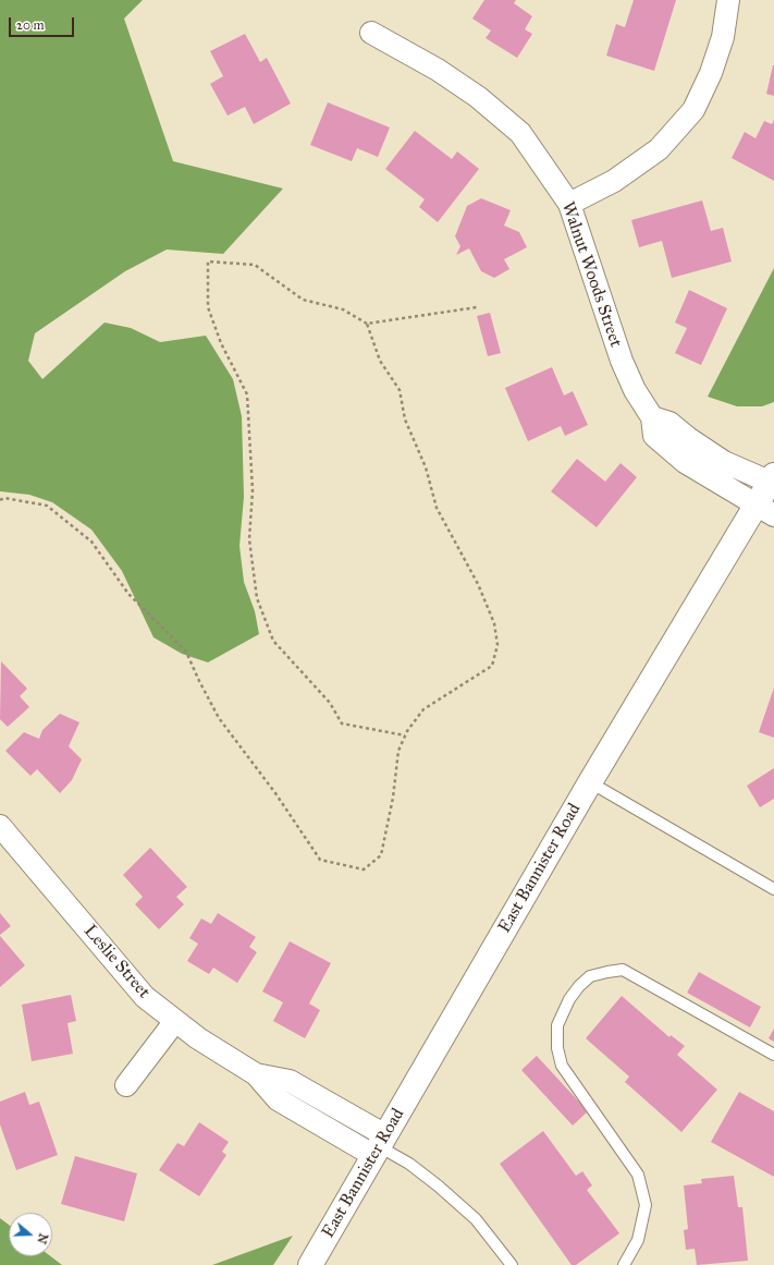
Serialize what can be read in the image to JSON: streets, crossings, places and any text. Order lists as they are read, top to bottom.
{
  "streets": {
    "main road": ["East Bannister Road"],
    "street": ["Walnut Woods Street", "Leslie Street"]
  },
  "crossings": [
    ["Walnut Woods Street", "East Bannister Road"],
    ["East Bannister Road", "Leslie Street"]
  ],
  "scale_bar": "20 m",
  "north": "right"
}
